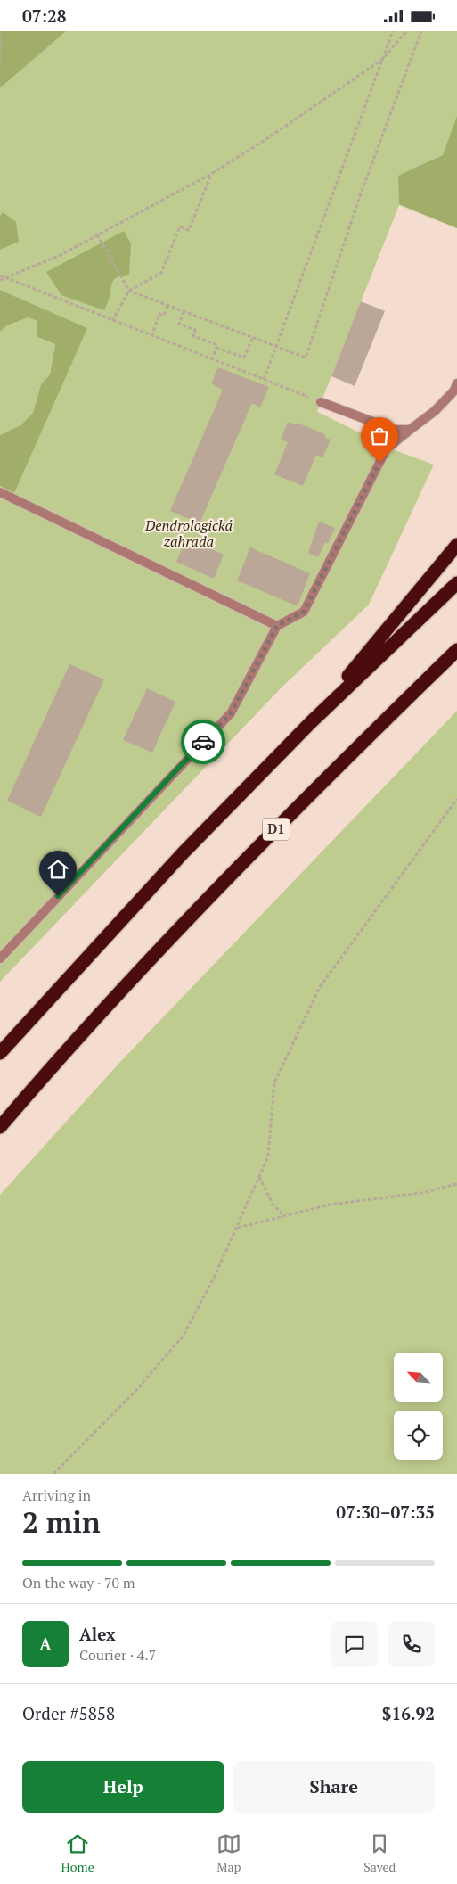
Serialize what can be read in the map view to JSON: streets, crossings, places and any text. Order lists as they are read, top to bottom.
{
  "streets": {
    "highway": ["D1"]
  },
  "parks": ["Dendrologická zahrada"],
  "north": "top left",
  "page": {
    "status": "07:28",
    "heading": ["2 min", "Arriving in", "07:30–07:35"],
    "panel": [
      "Alex",
      "Courier · 4.7",
      "Order #5858",
      "$16.92"
    ],
    "bar": "On the way · 70 m",
    "round": "A",
    "buttons": ["Help", "Share"],
    "tabs": ["Home", "Map", "Saved"]
  }
}
